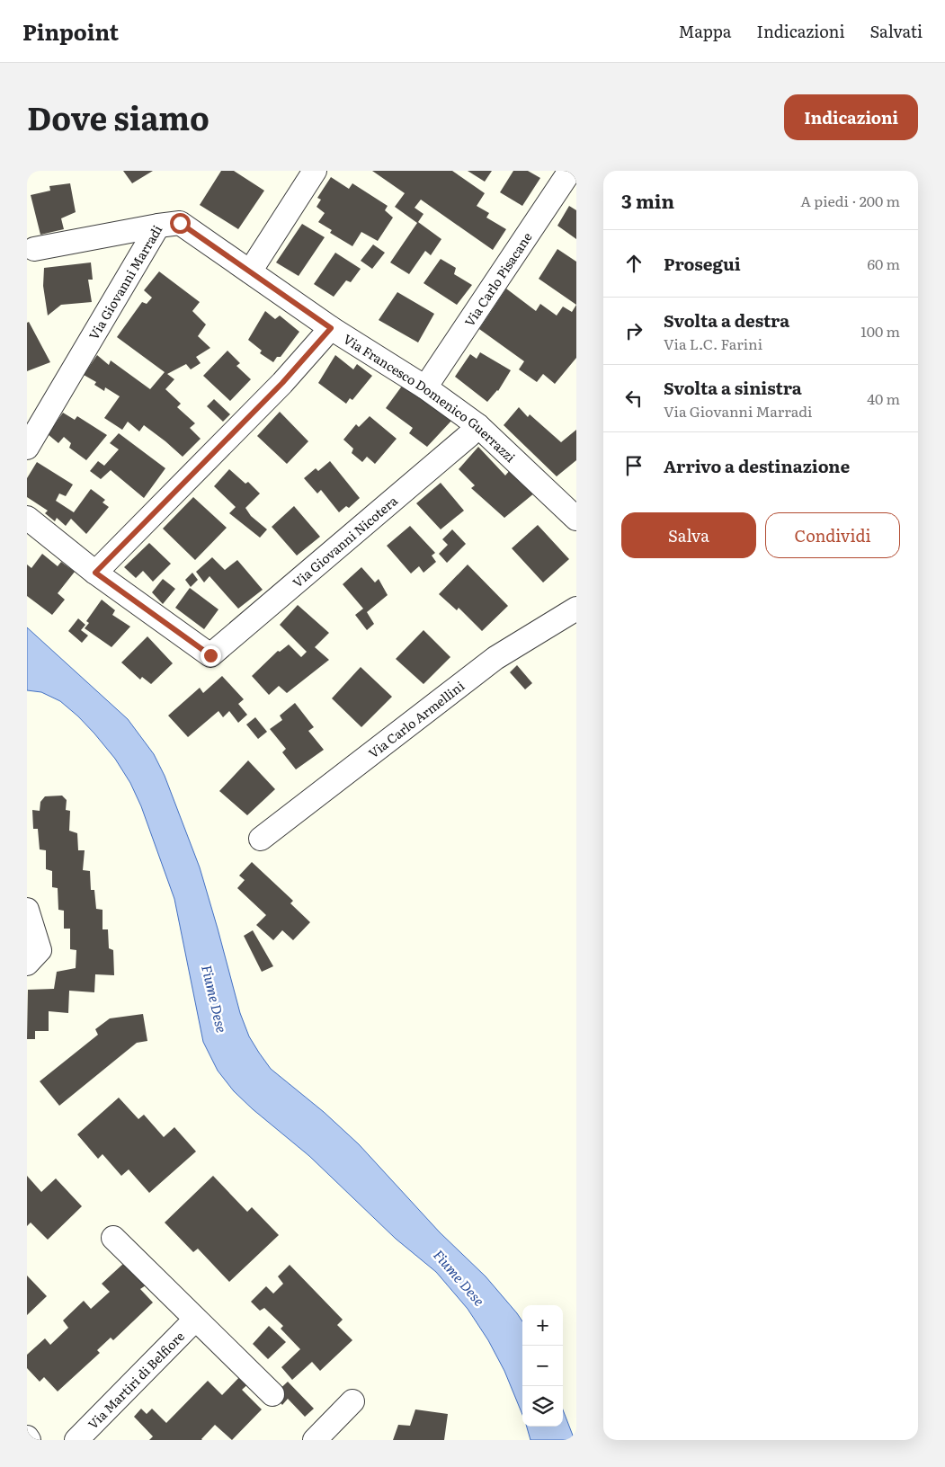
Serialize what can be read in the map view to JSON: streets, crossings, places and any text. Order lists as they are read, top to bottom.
{
  "streets": {
    "street": [
      "Via Carlo Pisacane",
      "Via Giovanni Marradi",
      "Via Francesco Domenico Guerrazzi",
      "Via Giovanni Nicotera",
      "Via Carlo Armellini",
      "Via Martiri di Belfiore"
    ]
  },
  "crossings": [
    ["Via Carlo Pisacane", "Via Francesco Domenico Guerrazzi"],
    ["Via Giovanni Marradi", "Via Francesco Domenico Guerrazzi"],
    ["Via Francesco Domenico Guerrazzi", "Via Giovanni Nicotera"]
  ],
  "water": ["Fiume Dese"],
  "page": {
    "header": "Pinpoint",
    "nav": ["Mappa", "Indicazioni", "Salvati"],
    "title": "Dove siamo",
    "buttons": [
      "Indicazioni",
      ["Salva", "Condividi"]
    ],
    "heading": ["3 min", "A piedi · 200 m"],
    "list": [
      ["Prosegui", "60 m"],
      ["Svolta a destra", "Via L.C. Farini", "100 m"],
      ["Svolta a sinistra", "Via Giovanni Marradi", "40 m"],
      "Arrivo a destinazione"
    ],
    "map_buttons": ["+", "−"]
  }
}
